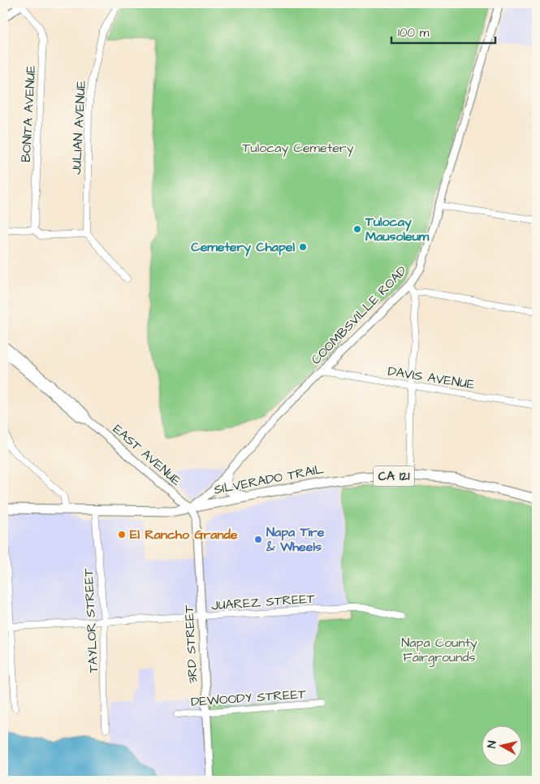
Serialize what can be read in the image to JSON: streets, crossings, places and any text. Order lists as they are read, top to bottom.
{
  "streets": {
    "main road": ["CA 121", "SILVERADO TRAIL"],
    "street": [
      "BONITA AVENUE",
      "JULIAN AVENUE",
      "COOMBSVILLE ROAD",
      "DAVIS AVENUE",
      "EAST AVENUE",
      "JUAREZ STREET",
      "TAYLOR STREET",
      "3RD STREET",
      "DEWOODY STREET"
    ]
  },
  "crossings": [
    ["COOMBSVILLE ROAD", "DAVIS AVENUE"],
    ["COOMBSVILLE ROAD", "EAST AVENUE"],
    ["COOMBSVILLE ROAD", "SILVERADO TRAIL"],
    ["COOMBSVILLE ROAD", "3RD STREET"],
    ["EAST AVENUE", "SILVERADO TRAIL"],
    ["EAST AVENUE", "3RD STREET"],
    ["SILVERADO TRAIL", "TAYLOR STREET"],
    ["SILVERADO TRAIL", "3RD STREET"],
    ["JUAREZ STREET", "TAYLOR STREET"],
    ["JUAREZ STREET", "3RD STREET"],
    ["3RD STREET", "DEWOODY STREET"]
  ],
  "parks": ["Tulocay Cemetery", "Napa County Fairgrounds"],
  "places": [
    "Tulocay Mausoleum",
    "Cemetery Chapel",
    "El Rancho Grande",
    "Napa Tire & Wheels"
  ],
  "scale_bar": "100 m",
  "north": "left"
}
